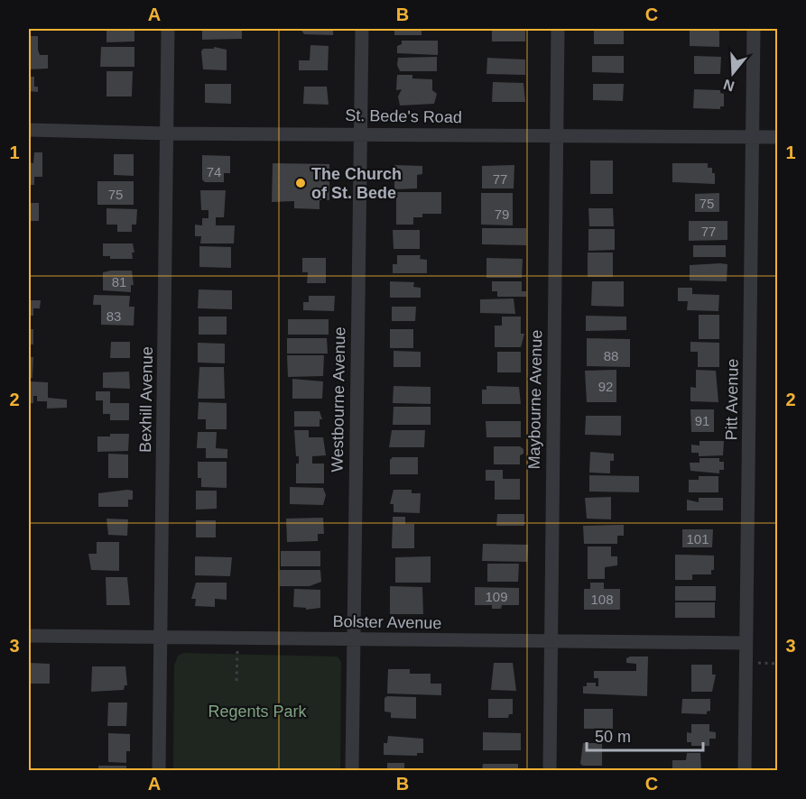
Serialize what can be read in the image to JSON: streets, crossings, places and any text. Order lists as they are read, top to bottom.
{
  "streets": {
    "street": [
      "St. Bede's Road",
      "Bexhill Avenue",
      "Westbourne Avenue",
      "Maybourne Avenue",
      "Pitt Avenue",
      "Bolster Avenue"
    ]
  },
  "crossings": [
    ["St. Bede's Road", "Bexhill Avenue"],
    ["St. Bede's Road", "Westbourne Avenue"],
    ["St. Bede's Road", "Maybourne Avenue"],
    ["St. Bede's Road", "Pitt Avenue"],
    ["Bexhill Avenue", "Bolster Avenue"],
    ["Westbourne Avenue", "Bolster Avenue"],
    ["Maybourne Avenue", "Bolster Avenue"],
    ["Pitt Avenue", "Bolster Avenue"]
  ],
  "parks": ["Regents Park"],
  "places": ["The Church of St. Bede"],
  "house_numbers": [
    "74",
    "77",
    "75",
    "75",
    "79",
    "77",
    "81",
    "83",
    "88",
    "92",
    "91",
    "101",
    "109",
    "108"
  ],
  "scale_bar": "50 m",
  "north": "bottom",
  "grid": {
    "columns": ["A", "B", "C"],
    "rows": ["1", "2", "3"]
  }
}
